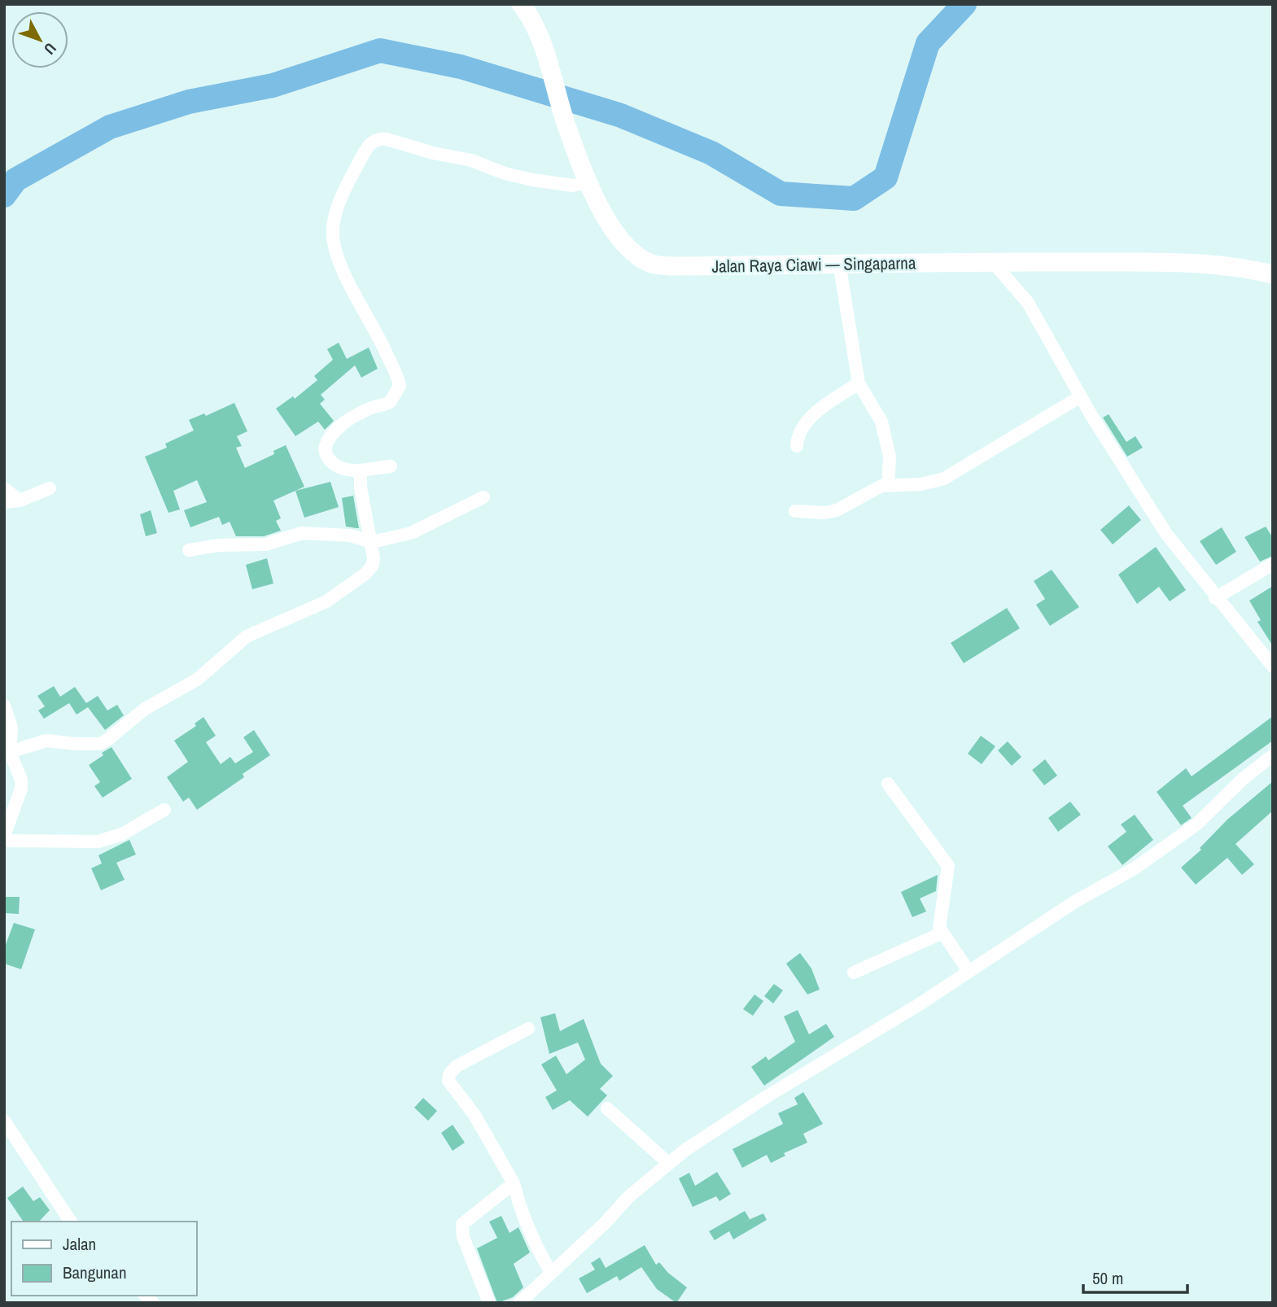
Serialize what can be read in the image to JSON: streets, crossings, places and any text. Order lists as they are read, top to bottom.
{
  "streets": {
    "main road": ["Jalan Raya Ciawi — Singaparna"]
  },
  "legend": ["Jalan", "Bangunan"],
  "scale_bar": "50 m",
  "north": "bottom right"
}
